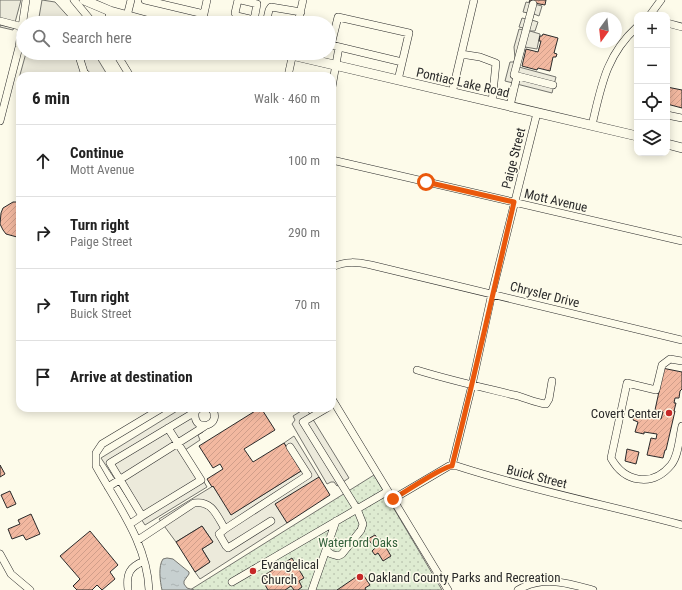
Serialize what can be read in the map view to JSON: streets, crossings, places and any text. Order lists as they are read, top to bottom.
{
  "streets": {
    "main road": ["Pontiac Lake Road"],
    "street": [
      "Paige Street",
      "Mott Avenue",
      "Chrysler Drive",
      "Buick Street"
    ]
  },
  "crossings": [
    ["Pontiac Lake Road", "Paige Street"],
    ["Paige Street", "Mott Avenue"],
    ["Paige Street", "Chrysler Drive"],
    ["Paige Street", "Buick Street"]
  ],
  "parks": ["Waterford Oaks"],
  "places": ["Covert Center", "Evangelical Church", "Oakland County Parks and Recreation"],
  "north": "bottom",
  "page": {
    "map_buttons": ["+", "−"],
    "search": "Search here",
    "heading": ["6 min", "Walk · 460 m"],
    "list": [
      ["Continue", "Mott Avenue", "100 m"],
      ["Turn right", "Paige Street", "290 m"],
      ["Turn right", "Buick Street", "70 m"],
      "Arrive at destination"
    ]
  }
}
